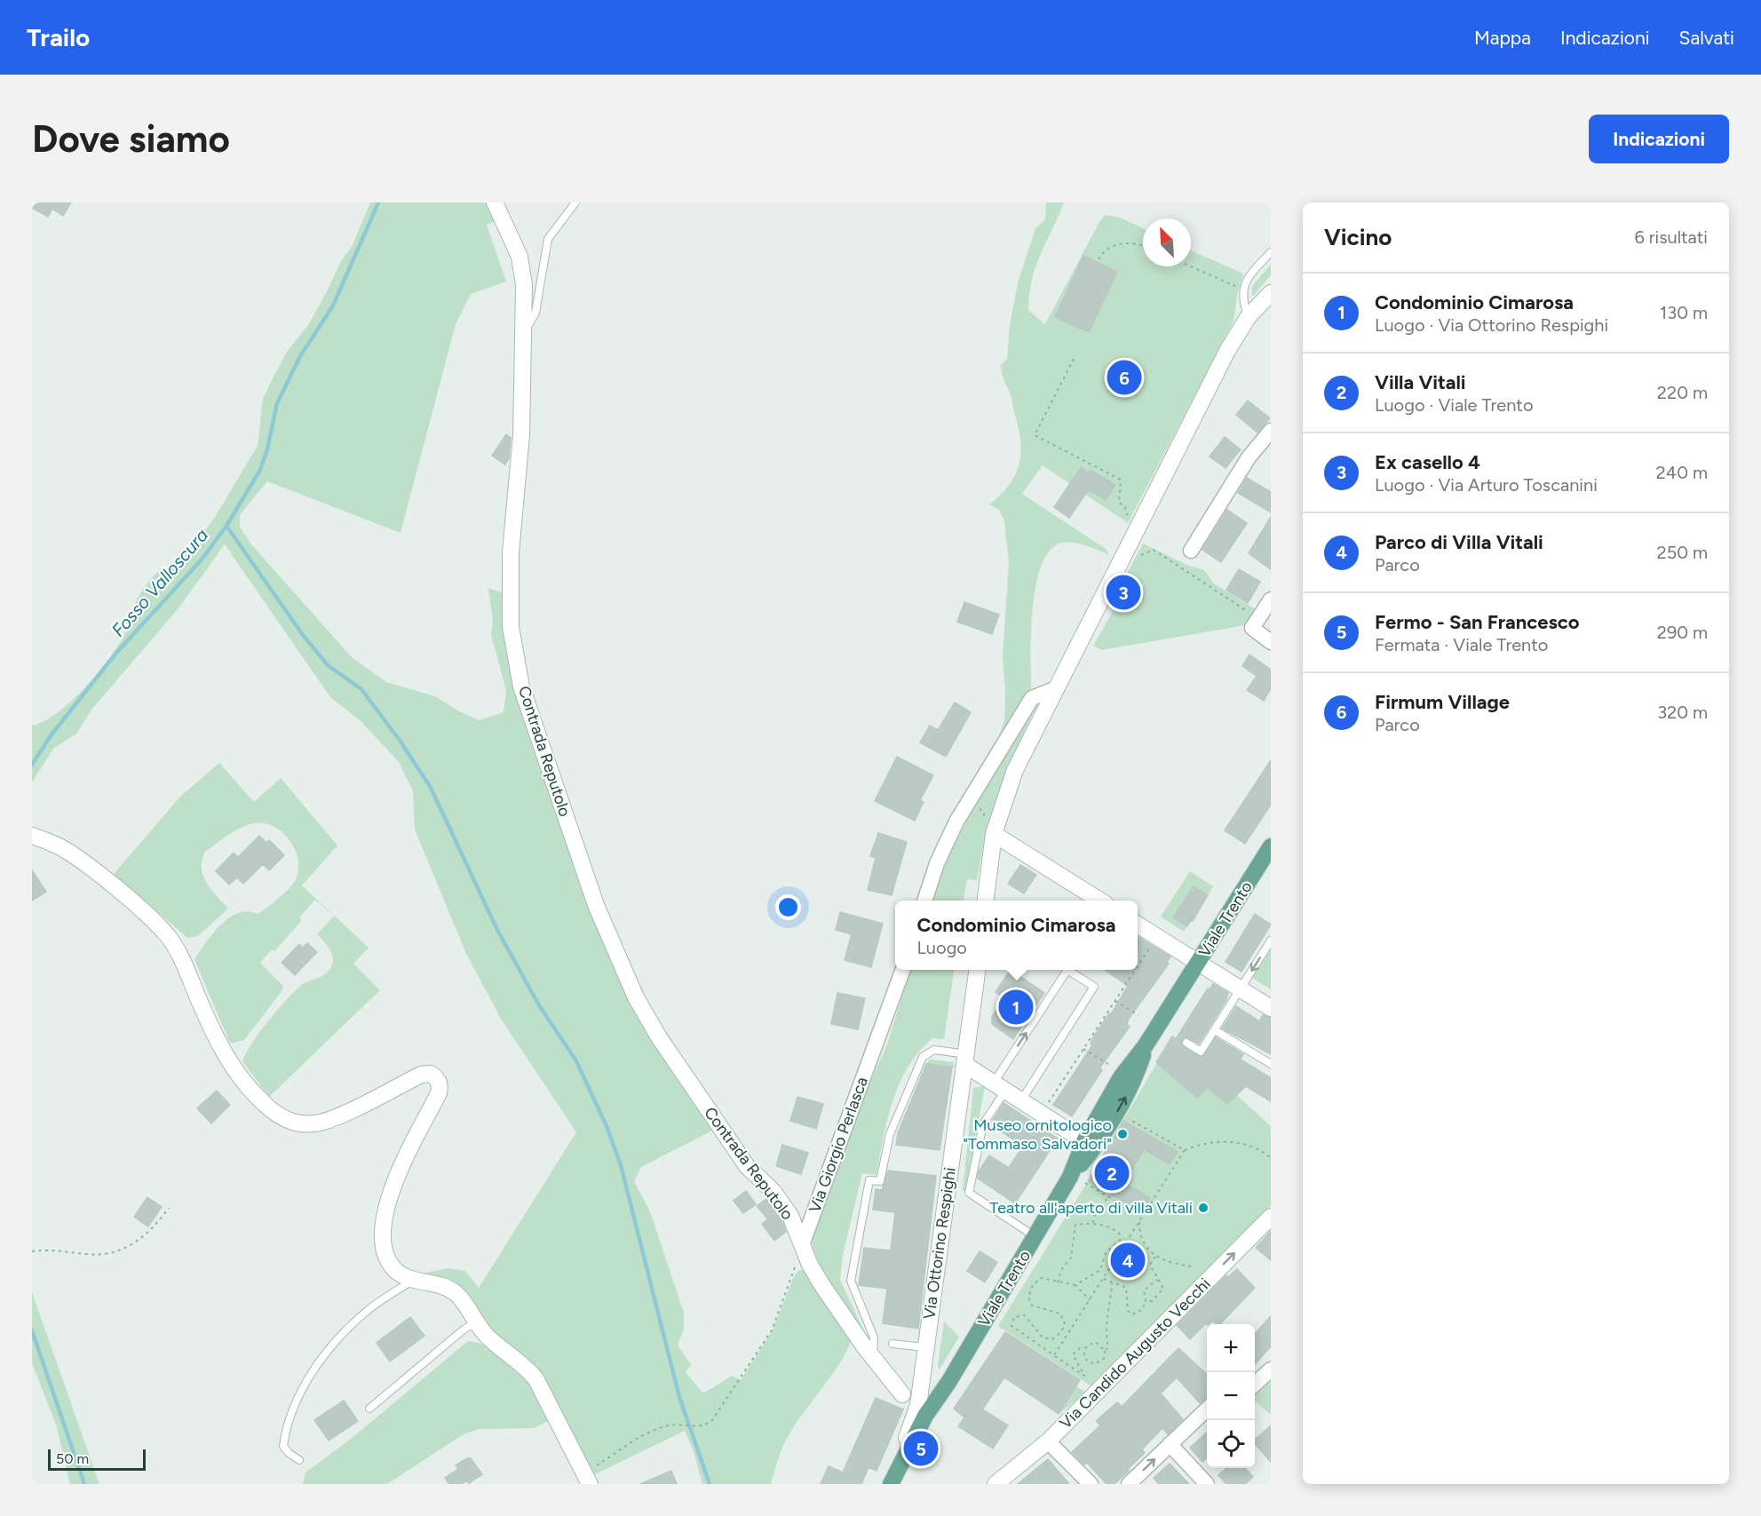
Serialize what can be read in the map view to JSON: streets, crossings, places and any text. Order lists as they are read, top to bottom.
{
  "streets": {
    "main road": ["Viale Trento"],
    "street": [
      "Contrada Reputolo",
      "Via Giorgio Perlasca",
      "Via Ottorino Respighi",
      "Via Candido Augusto Vecchi"
    ]
  },
  "crossings": [
    ["Contrada Reputolo", "Via Giorgio Perlasca"],
    ["Viale Trento", "Via Ottorino Respighi"]
  ],
  "water": ["Fosso Valloscura"],
  "places": ["Museo ornitologico \"Tommaso Salvadori\"", "Teatro all'aperto di villa Vitali"],
  "scale_bar": "50 m",
  "north": "top left",
  "page": {
    "header": "Trailo",
    "nav": ["Mappa", "Indicazioni", "Salvati"],
    "buttons": "Indicazioni",
    "title": "Dove siamo",
    "heading": ["Vicino", "6 risultati"],
    "list": [
      {
        "mark": "1",
        "name": "Condominio Cimarosa",
        "note": "Luogo · Via Ottorino Respighi",
        "value": "130 m"
      },
      {
        "mark": "2",
        "name": "Villa Vitali",
        "note": "Luogo · Viale Trento",
        "value": "220 m"
      },
      {
        "mark": "3",
        "name": "Ex casello 4",
        "note": "Luogo · Via Arturo Toscanini",
        "value": "240 m"
      },
      {
        "mark": "4",
        "name": "Parco di Villa Vitali",
        "note": "Parco",
        "value": "250 m"
      },
      {
        "mark": "5",
        "name": "Fermo - San Francesco",
        "note": "Fermata · Viale Trento",
        "value": "290 m"
      },
      {
        "mark": "6",
        "name": "Firmum Village",
        "note": "Parco",
        "value": "320 m"
      }
    ],
    "pins": [
      "6",
      "3",
      "1",
      "2",
      "4",
      "5"
    ],
    "popup": ["Condominio Cimarosa", "Luogo"],
    "map_buttons": ["+", "−"],
    "scale": "50 m"
  }
}
